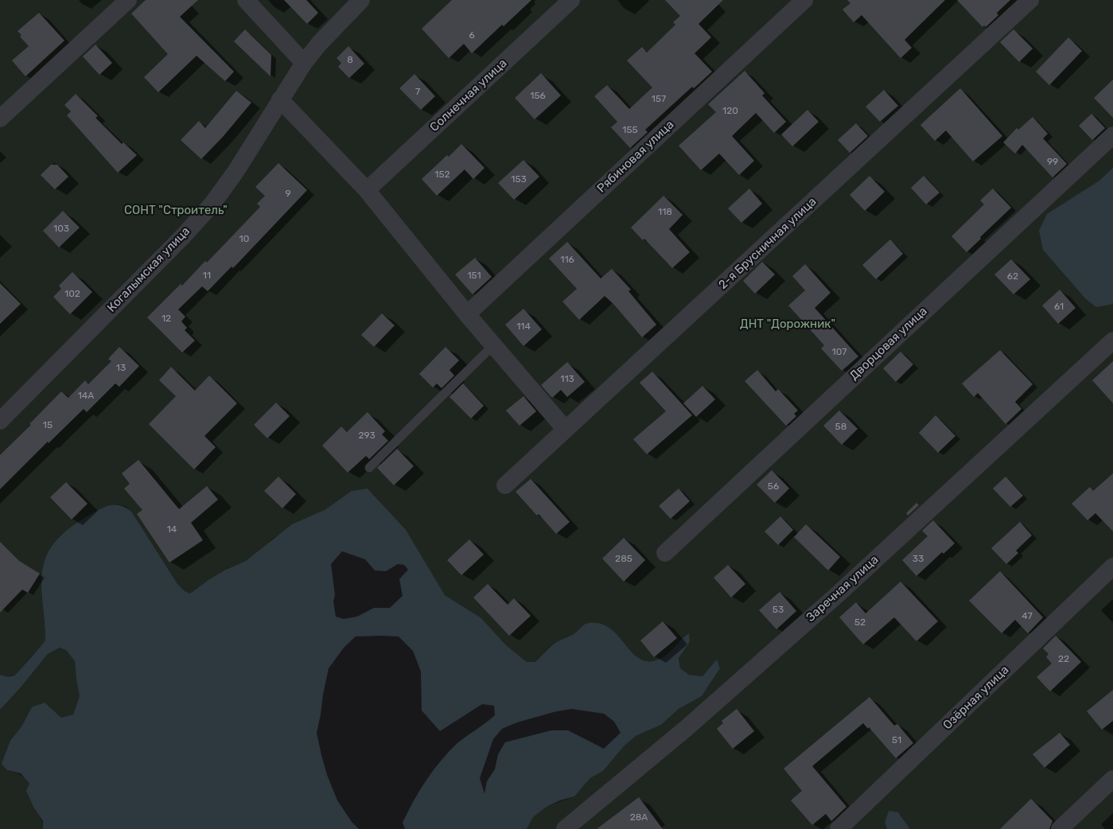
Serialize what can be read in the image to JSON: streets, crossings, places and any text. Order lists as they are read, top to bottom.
{
  "streets": {
    "street": [
      "Солнечная улица",
      "Рябиновая улица",
      "2-я Брусничная улица",
      "Когалымская улица",
      "Дворцовая улица",
      "Заречная улица",
      "Озёрная улица"
    ]
  },
  "parks": ["СОНТ \"Строитель\"", "ДНТ \"Дорожник\""],
  "house_numbers": [
    "6",
    "8",
    "7",
    "156",
    "157",
    "120",
    "155",
    "99",
    "152",
    "153",
    "9",
    "118",
    "103",
    "10",
    "116",
    "11",
    "151",
    "62",
    "102",
    "61",
    "12",
    "114",
    "107",
    "13",
    "113",
    "14А",
    "15",
    "58",
    "293",
    "56",
    "14",
    "285",
    "33",
    "53",
    "47",
    "52",
    "22",
    "51",
    "28А"
  ]
}
